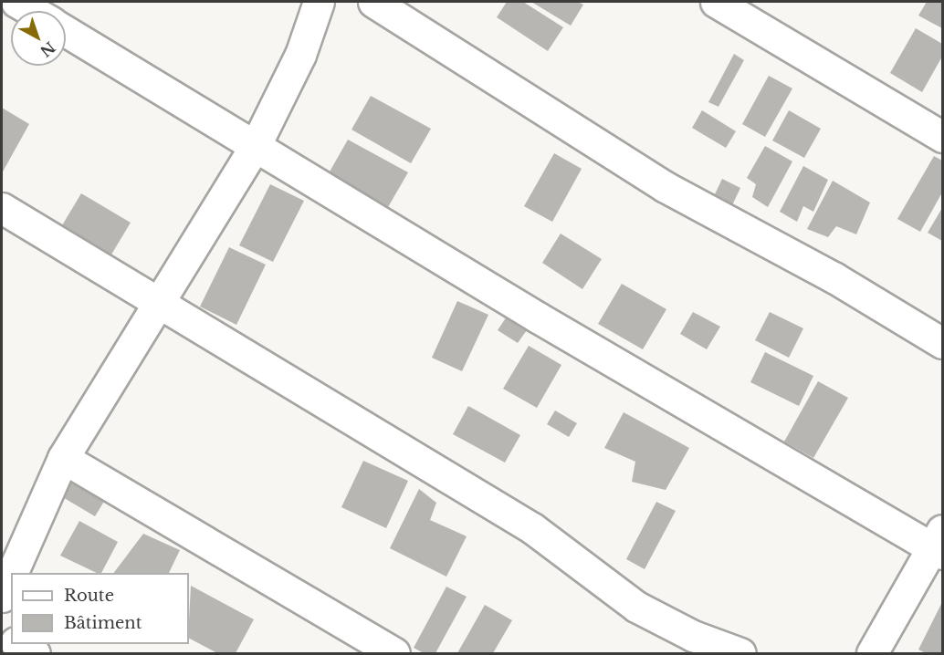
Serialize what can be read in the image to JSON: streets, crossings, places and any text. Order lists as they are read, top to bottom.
{
  "legend": ["Route", "Bâtiment"],
  "north": "bottom right"
}
